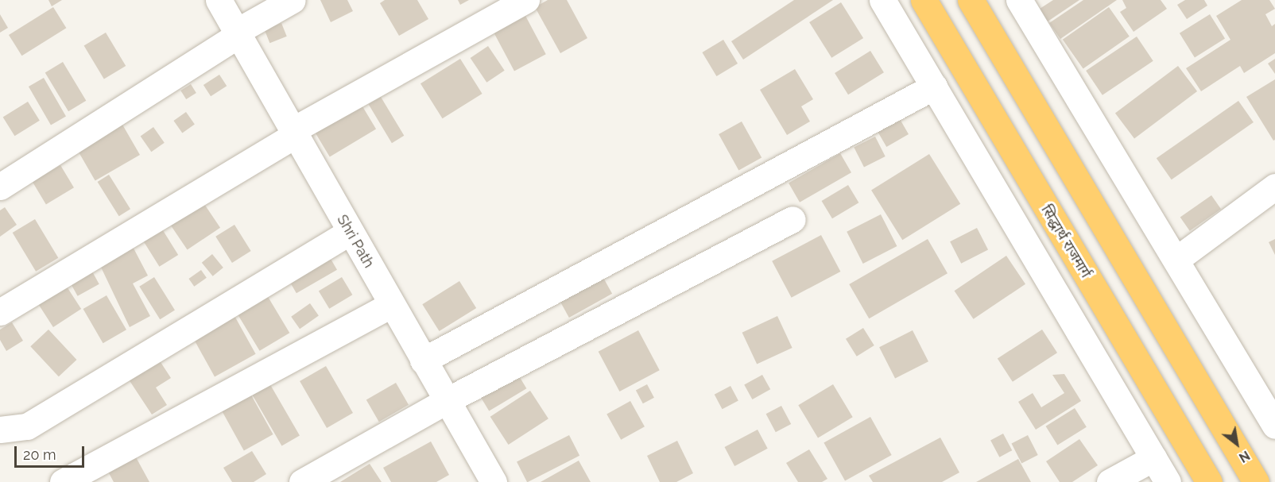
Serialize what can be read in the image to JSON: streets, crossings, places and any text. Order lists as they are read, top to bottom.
{
  "streets": {
    "highway": ["सिद्धार्थ राजमार्ग"],
    "street": ["Shri Path"]
  },
  "scale_bar": "20 m",
  "north": "bottom right"
}
